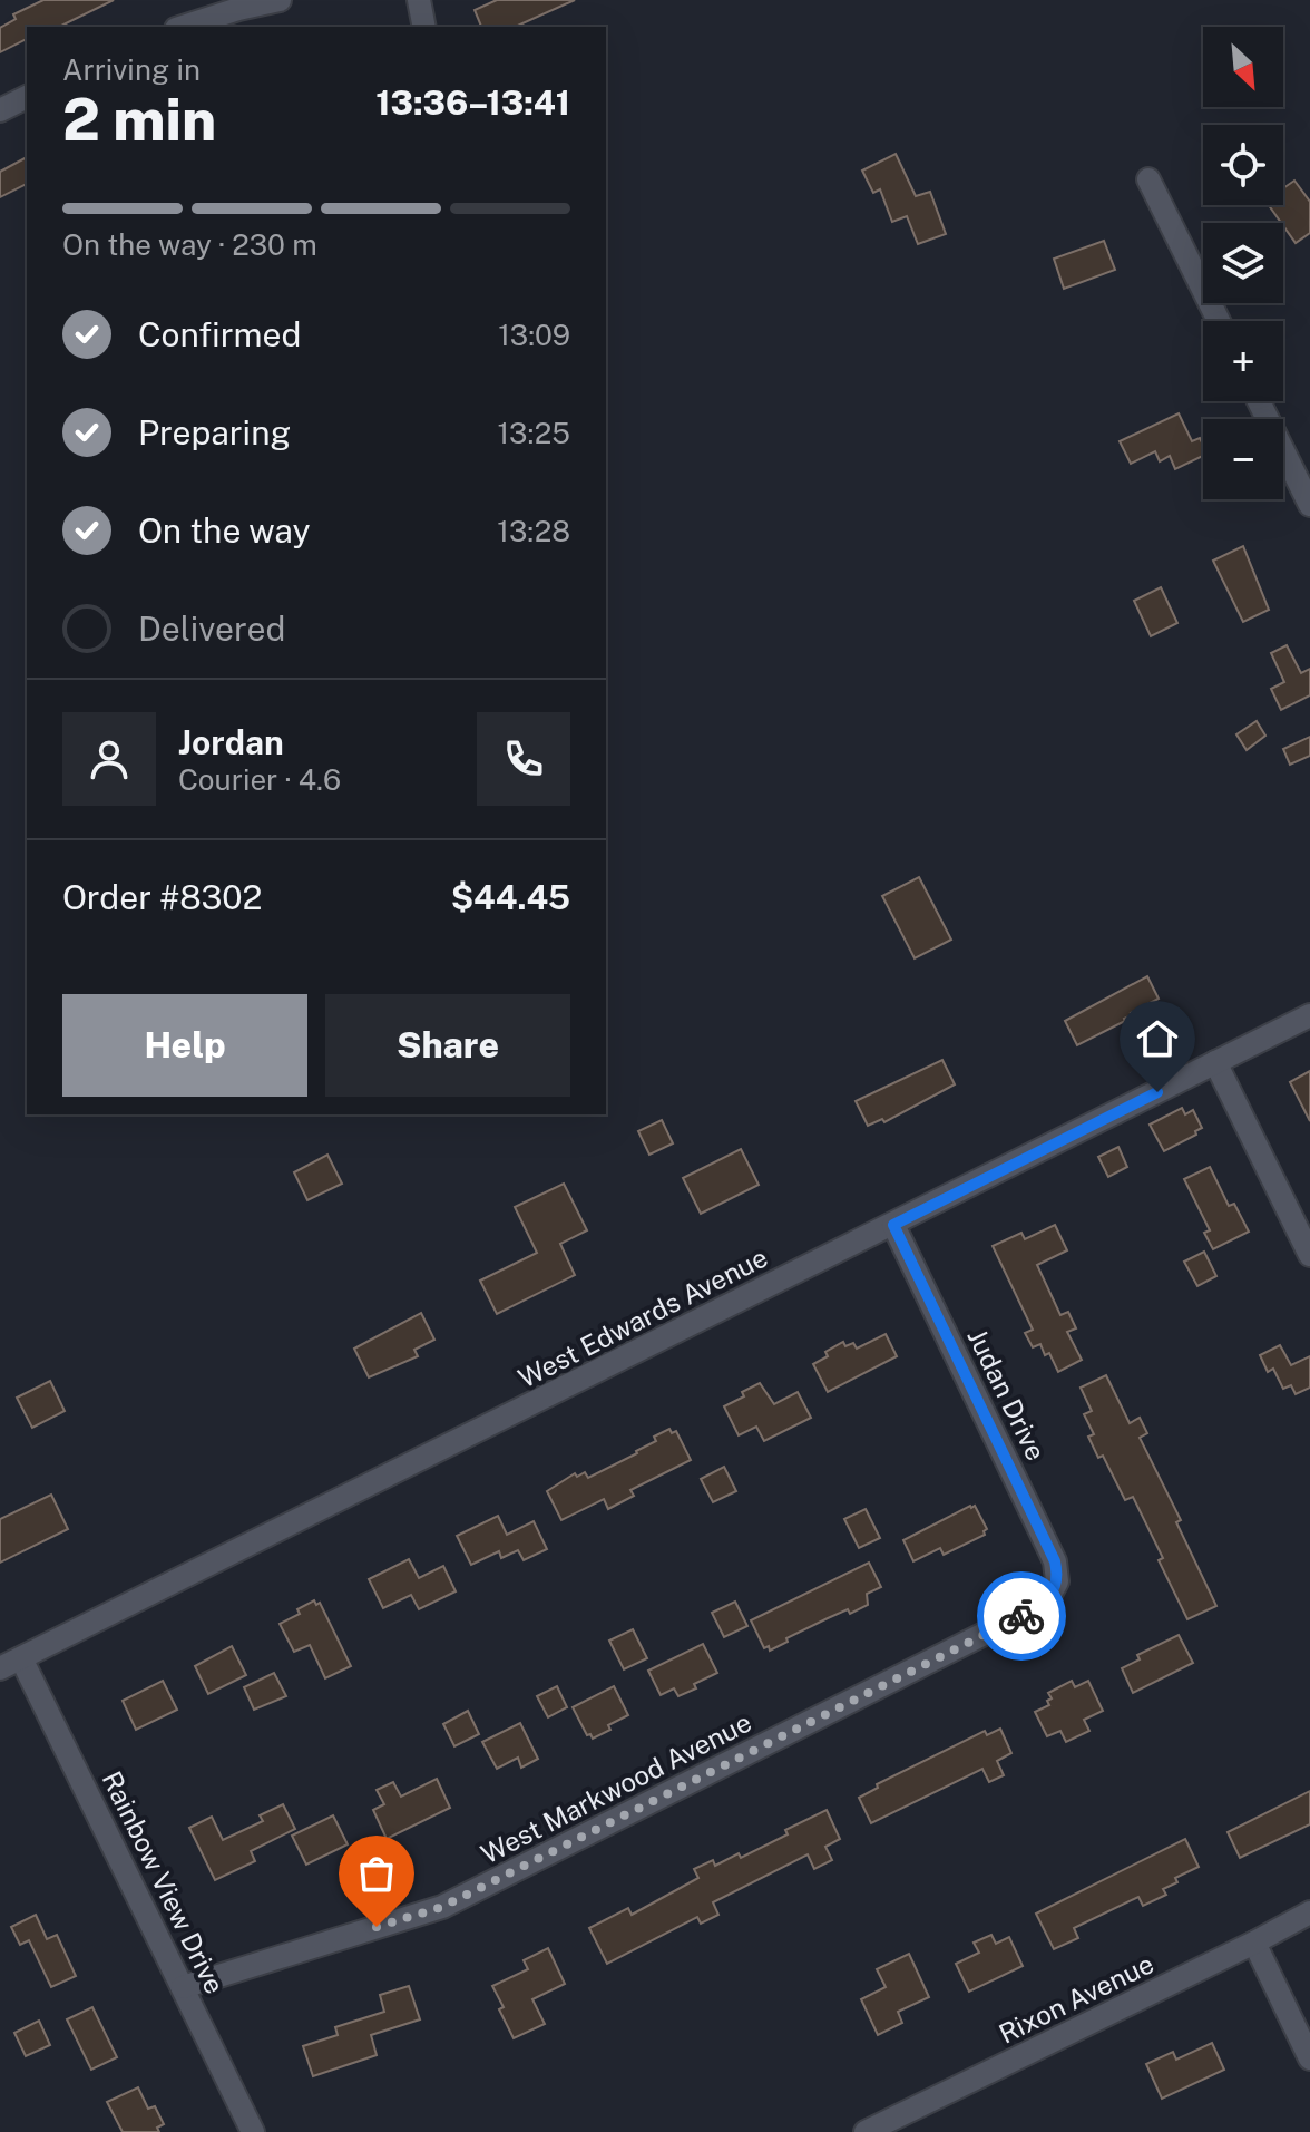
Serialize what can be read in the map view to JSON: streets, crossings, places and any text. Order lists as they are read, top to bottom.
{
  "streets": {
    "street": [
      "West Edwards Avenue",
      "Judan Drive",
      "West Markwood Avenue",
      "Rainbow View Drive",
      "Rixon Avenue"
    ]
  },
  "crossings": [
    ["West Edwards Avenue", "Judan Drive"],
    ["West Edwards Avenue", "Rainbow View Drive"],
    ["Judan Drive", "West Markwood Avenue"],
    ["West Markwood Avenue", "Rainbow View Drive"]
  ],
  "north": "bottom right",
  "page": {
    "map_buttons": ["+", "−"],
    "heading": ["2 min", "Arriving in", "13:36–13:41"],
    "panel": [
      "Jordan",
      "Courier · 4.6",
      "Order #8302",
      "$44.45"
    ],
    "bar": "On the way · 230 m",
    "list": [
      ["Confirmed", "13:09"],
      ["Preparing", "13:25"],
      ["On the way", "13:28"],
      "Delivered"
    ],
    "buttons": ["Help", "Share"]
  }
}
